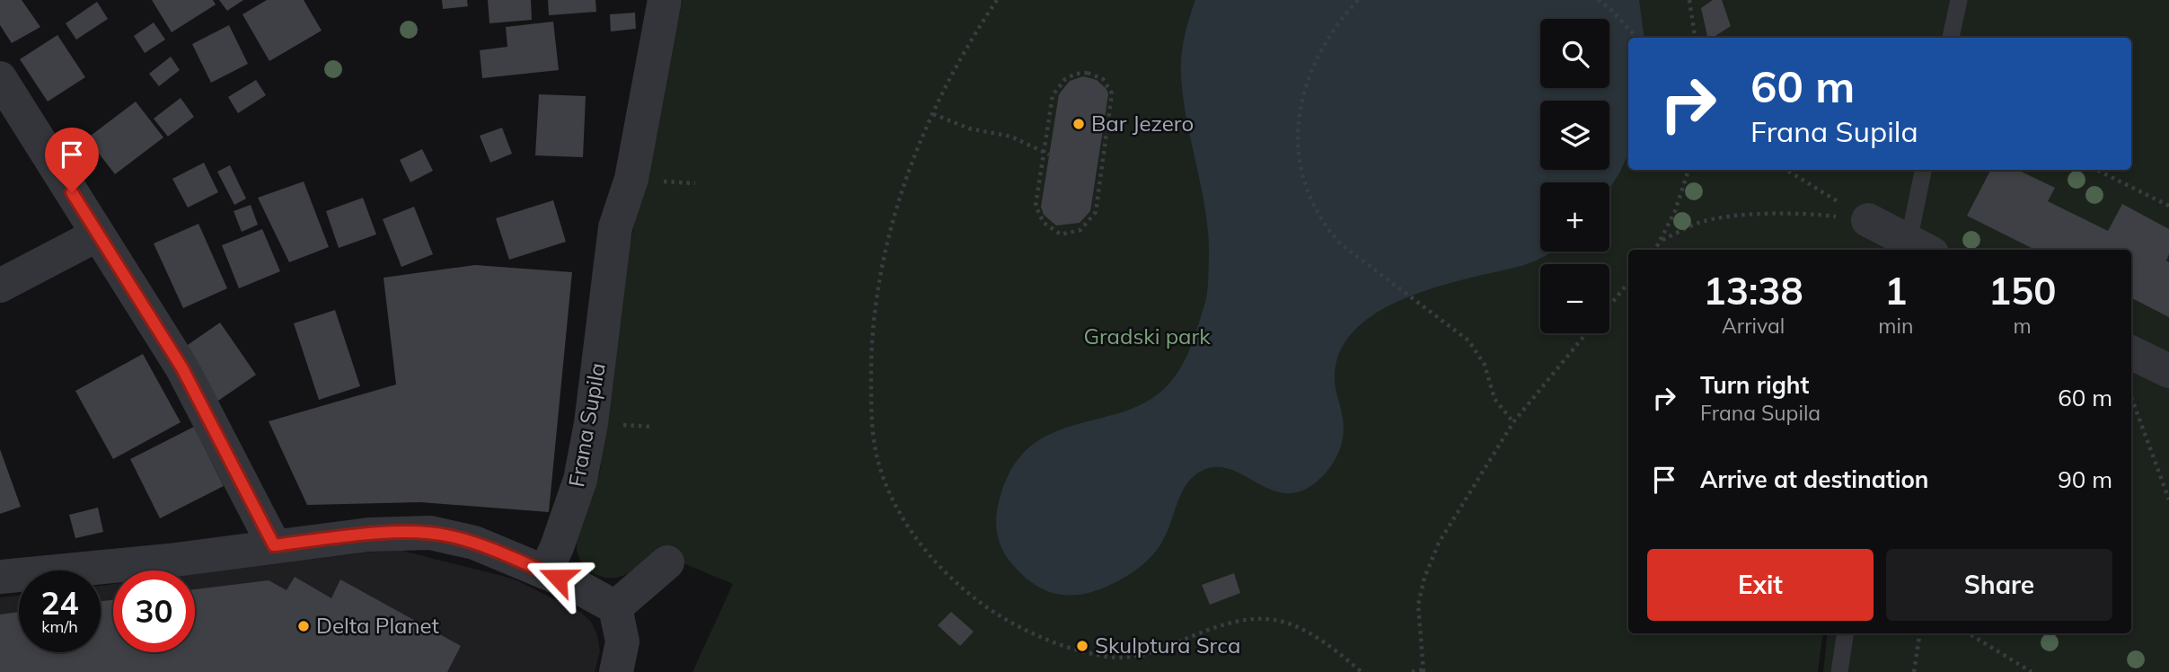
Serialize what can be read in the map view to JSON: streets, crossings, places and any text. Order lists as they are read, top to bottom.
{
  "streets": {
    "street": ["Frana Supila"]
  },
  "parks": ["Gradski park"],
  "places": ["Bar Jezero", "Delta Planet", "Skulptura Srca"],
  "page": {
    "map_buttons": ["+", "−"],
    "turn": ["60 m", "Frana Supila"],
    "eta": [
      "13:38",
      "Arrival",
      "1",
      "min",
      "150",
      "m"
    ],
    "list": [
      {
        "name": "Turn right",
        "note": "Frana Supila",
        "value": "60 m"
      },
      {
        "name": "Arrive at destination",
        "value": "90 m"
      }
    ],
    "buttons": ["Exit", "Share"],
    "speed": "24 km/h",
    "limit": "30"
  }
}
